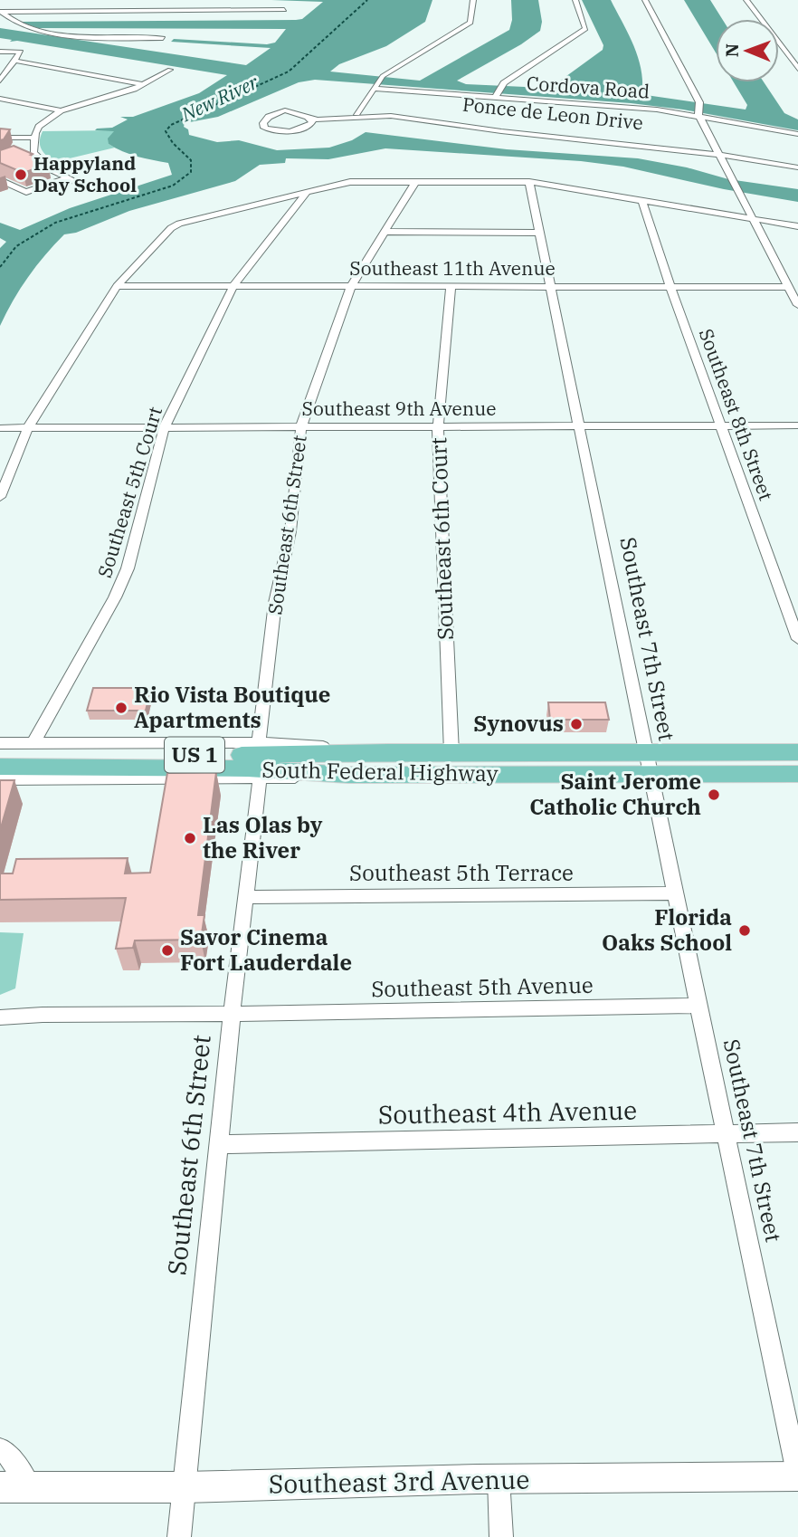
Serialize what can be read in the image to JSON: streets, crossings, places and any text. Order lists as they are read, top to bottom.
{
  "streets": {
    "main road": ["US 1", "South Federal Highway", "Southeast 3rd Avenue"],
    "street": [
      "Cordova Road",
      "Ponce de Leon Drive",
      "Southeast 11th Avenue",
      "Southeast 9th Avenue",
      "Southeast 8th Street",
      "Southeast 5th Court",
      "Southeast 6th Street",
      "Southeast 6th Court",
      "Southeast 7th Street",
      "Southeast 5th Terrace",
      "Southeast 5th Avenue",
      "Southeast 4th Avenue"
    ]
  },
  "crossings": [
    ["Southeast 11th Avenue", "Southeast 8th Street"],
    ["Southeast 11th Avenue", "Southeast 5th Court"],
    ["Southeast 11th Avenue", "Southeast 6th Street"],
    ["Southeast 11th Avenue", "Southeast 6th Court"],
    ["Southeast 11th Avenue", "Southeast 7th Street"],
    ["Southeast 9th Avenue", "Southeast 8th Street"],
    ["Southeast 9th Avenue", "Southeast 5th Court"],
    ["Southeast 9th Avenue", "Southeast 6th Street"],
    ["Southeast 9th Avenue", "Southeast 6th Court"],
    ["Southeast 9th Avenue", "Southeast 7th Street"],
    ["Southeast 6th Street", "Southeast 5th Terrace"],
    ["Southeast 6th Street", "Southeast 5th Avenue"],
    ["Southeast 6th Street", "Southeast 4th Avenue"],
    ["Southeast 6th Street", "Southeast 3rd Avenue"],
    ["Southeast 6th Court", "South Federal Highway"],
    ["Southeast 7th Street", "South Federal Highway"],
    ["Southeast 7th Street", "Southeast 5th Terrace"],
    ["Southeast 7th Street", "Southeast 5th Avenue"],
    ["Southeast 7th Street", "Southeast 4th Avenue"],
    ["Southeast 7th Street", "Southeast 3rd Avenue"]
  ],
  "water": ["New River"],
  "places": [
    "Happyland Day School",
    "Rio Vista Boutique Apartments",
    "Synovus",
    "Saint Jerome Catholic Church",
    "Las Olas by the River",
    "Florida Oaks School",
    "Savor Cinema Fort Lauderdale"
  ],
  "north": "left"
}
